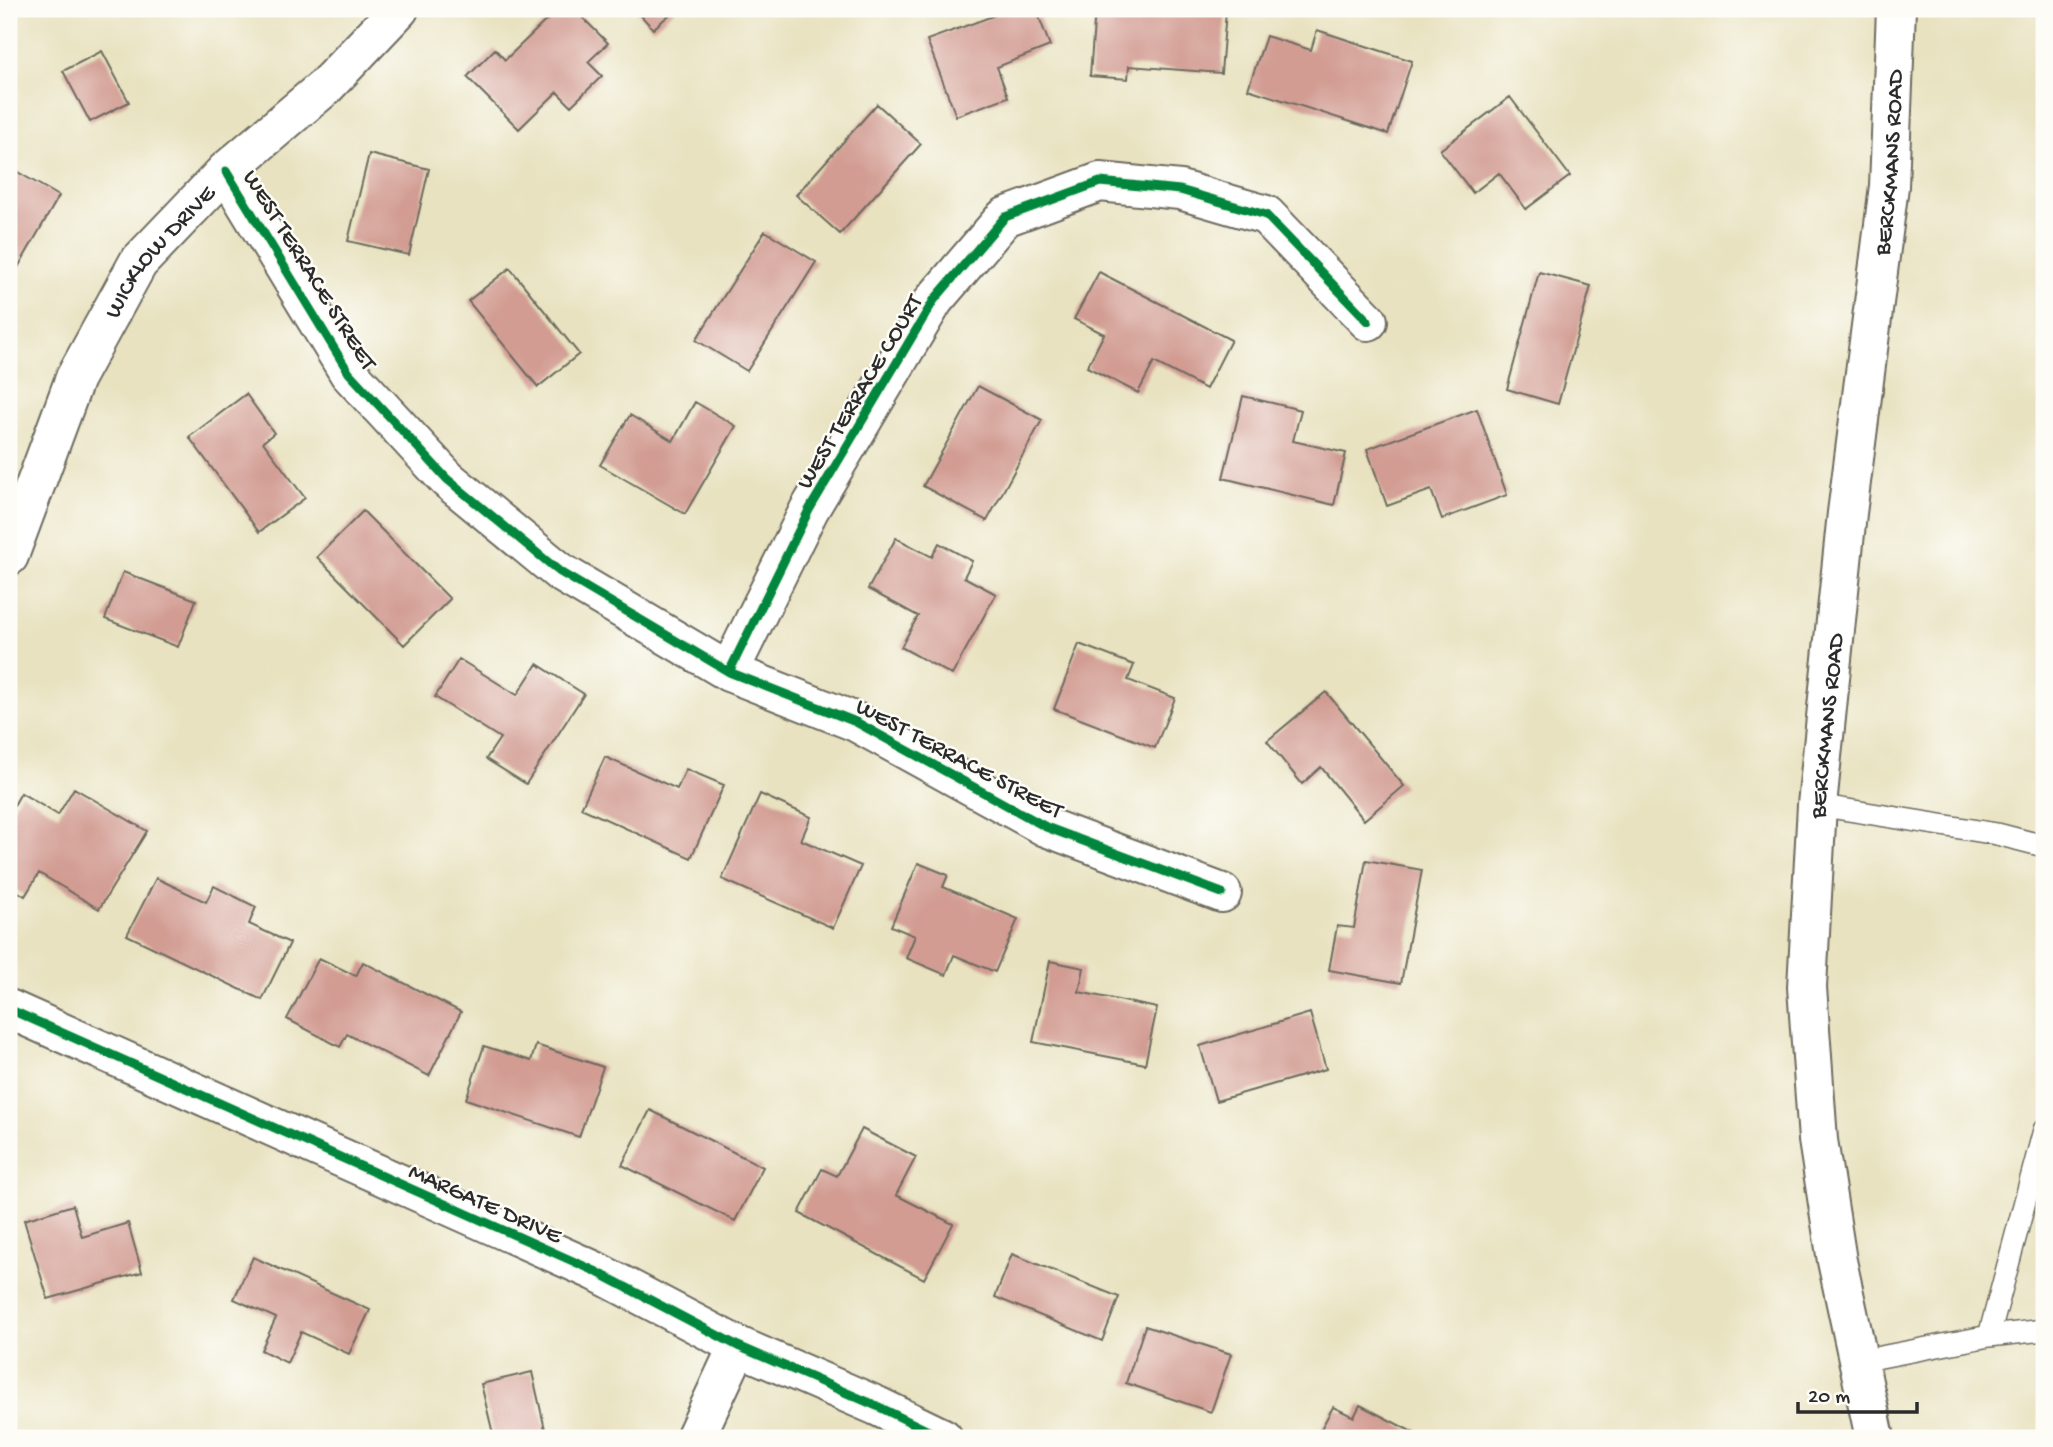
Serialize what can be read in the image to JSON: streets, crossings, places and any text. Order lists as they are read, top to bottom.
{
  "streets": {
    "street": [
      "BERCKMANS ROAD",
      "WICKLOW DRIVE",
      "WEST TERRACE STREET",
      "WEST TERRACE COURT",
      "MARGATE DRIVE"
    ]
  },
  "crossings": [
    ["WICKLOW DRIVE", "WEST TERRACE STREET"],
    ["WEST TERRACE STREET", "WEST TERRACE COURT"]
  ],
  "scale_bar": "20 m"
}
